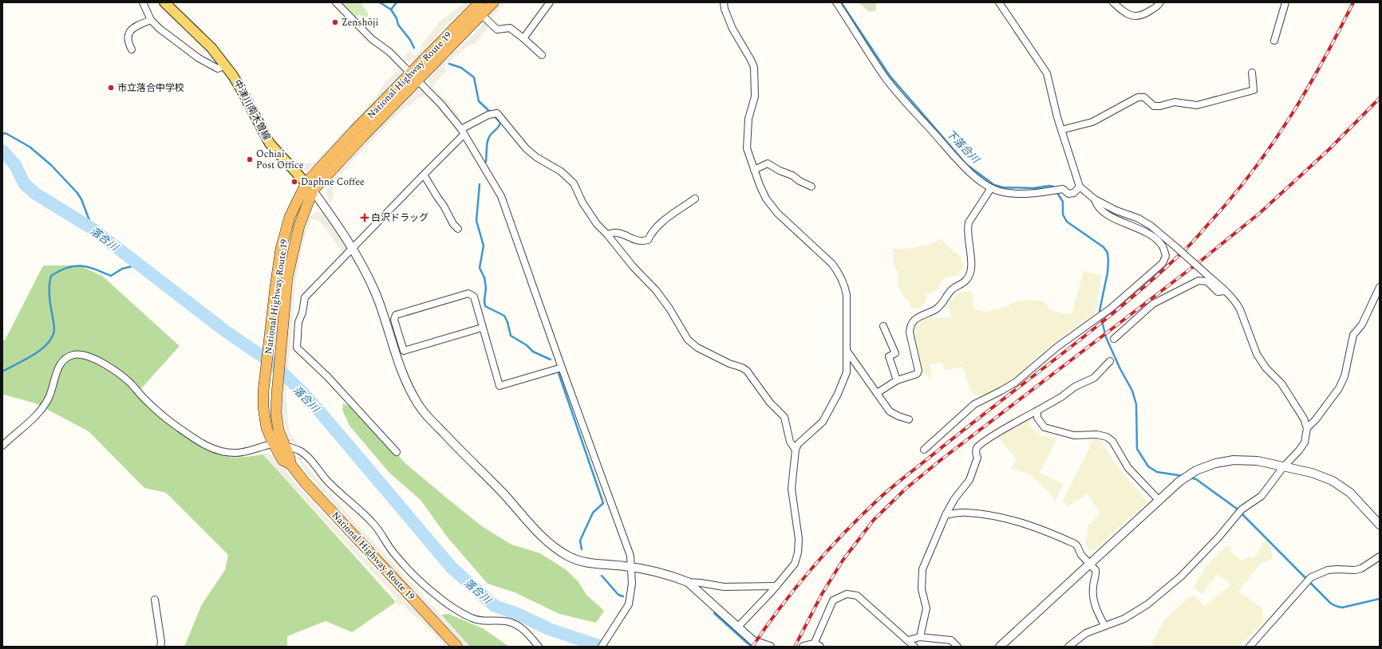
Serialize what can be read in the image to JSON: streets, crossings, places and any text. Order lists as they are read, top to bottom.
{
  "streets": {
    "highway": ["National Highway Route 19"],
    "main road": ["中津川南木曽線"]
  },
  "crossings": [
    ["National Highway Route 19", "中津川南木曽線"]
  ],
  "water": ["下落合川", "落合川"],
  "places": {
    "other": [
      "Zenshōji",
      "市立落合中学校",
      "Ochiai Post Office",
      "Daphne Coffee"
    ],
    "health": ["白沢ドラッグ"]
  }
}
